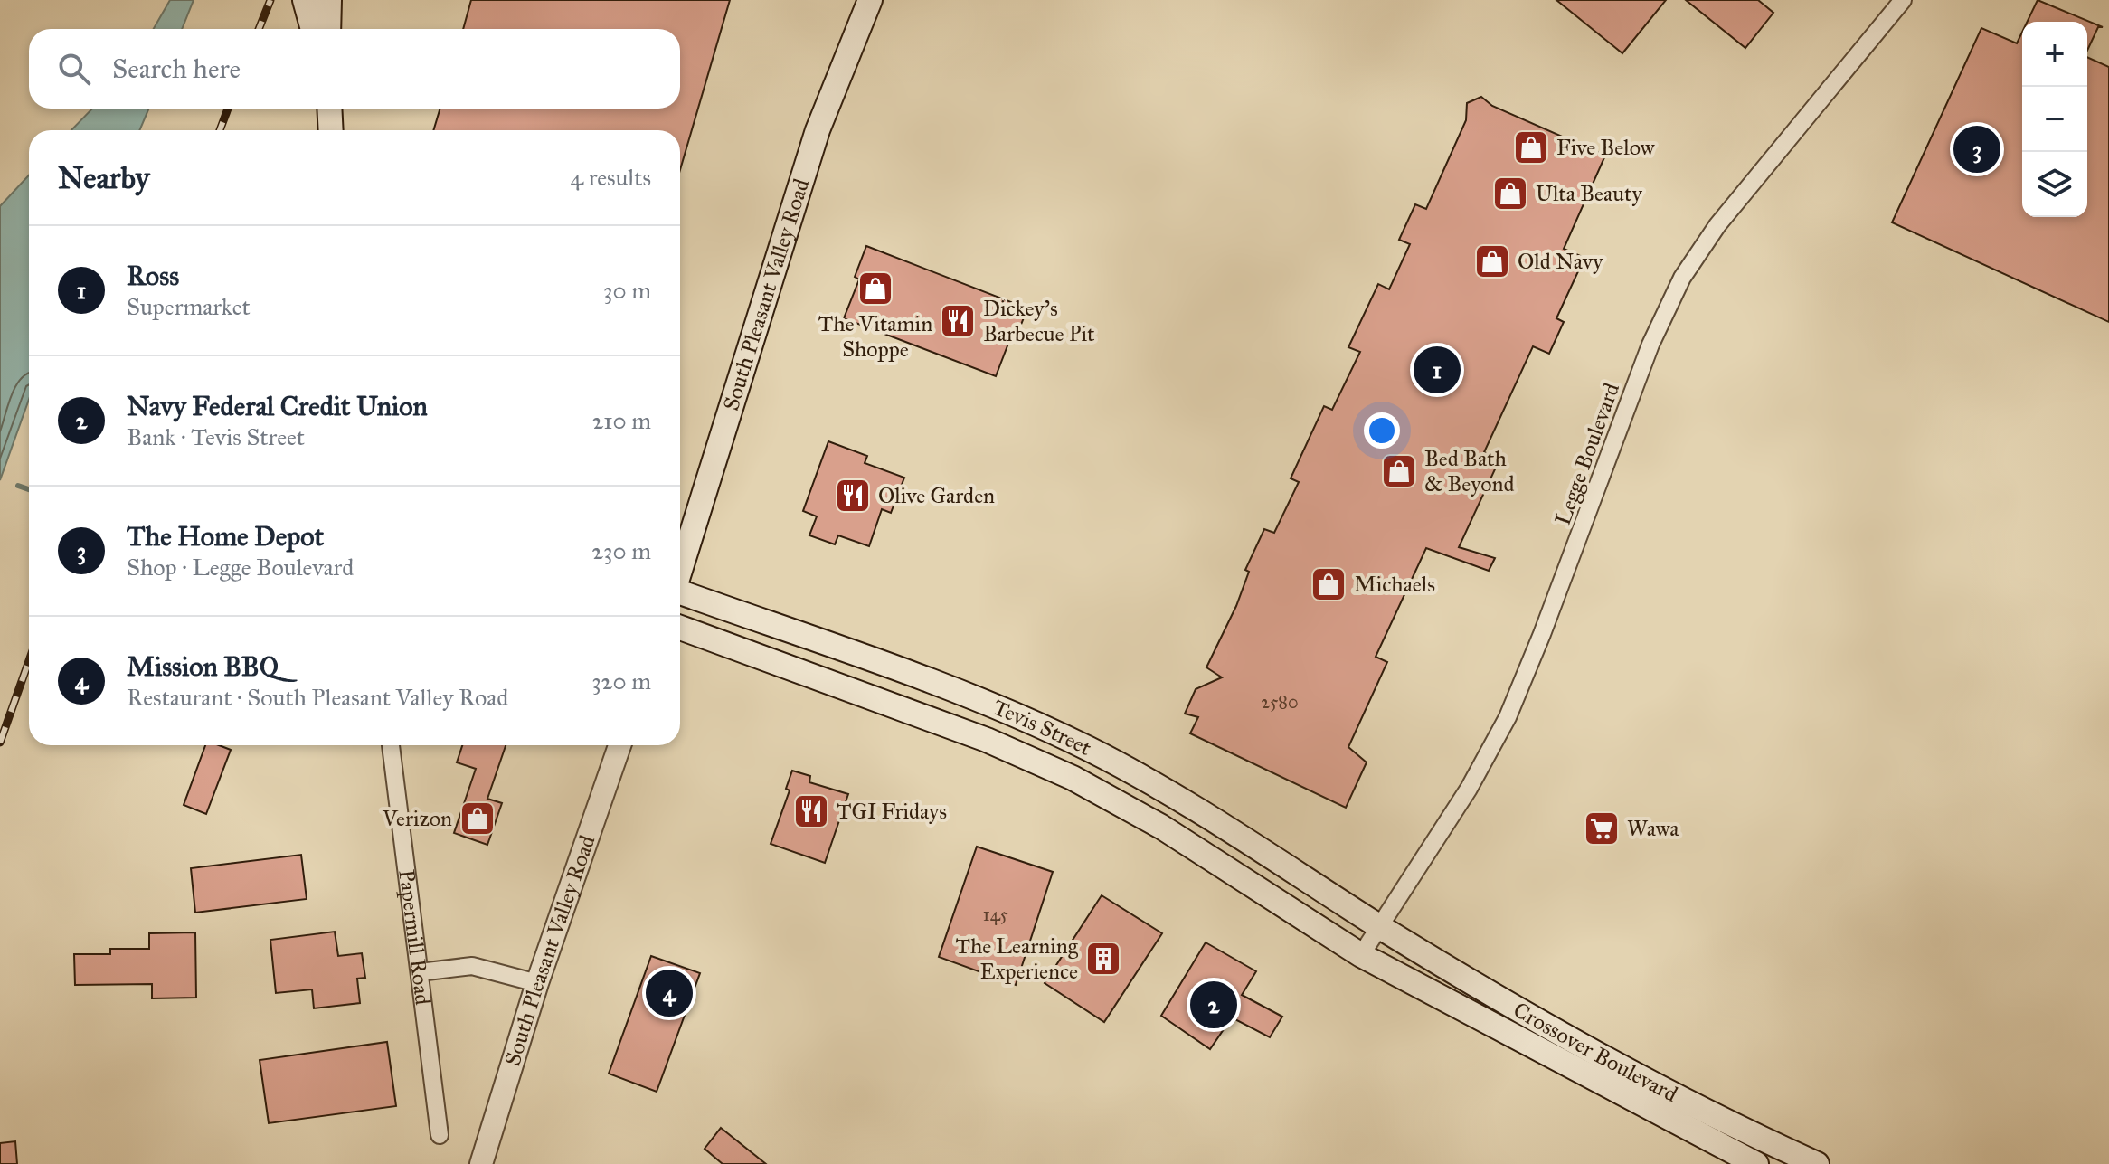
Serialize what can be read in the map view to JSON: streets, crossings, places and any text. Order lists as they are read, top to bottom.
{
  "streets": {
    "main road": ["South Pleasant Valley Road", "Tevis Street", "Crossover Boulevard"],
    "street": ["Legge Boulevard", "Papermill Road"]
  },
  "crossings": [
    ["Legge Boulevard", "Tevis Street"],
    ["Legge Boulevard", "Crossover Boulevard"],
    ["Tevis Street", "Crossover Boulevard"]
  ],
  "places": {
    "shop": [
      "Five Below",
      "Ulta Beauty",
      "Old Navy",
      "The Vitamin Shoppe",
      "Bed Bath & Beyond",
      "Michaels",
      "Verizon"
    ],
    "restaurant": ["Dickey's Barbecue Pit", "Olive Garden", "TGI Fridays"],
    "supermarket": ["Wawa"],
    "building": ["The Learning Experience"]
  },
  "house_numbers": ["2580", "145"],
  "page": {
    "map_buttons": ["+", "−"],
    "search": "Search here",
    "pins": [
      "3",
      "1",
      "4",
      "2"
    ],
    "heading": ["Nearby", "4 results"],
    "list": [
      {
        "mark": "1",
        "name": "Ross",
        "note": "Supermarket",
        "value": "30 m"
      },
      {
        "mark": "2",
        "name": "Navy Federal Credit Union",
        "note": "Bank · Tevis Street",
        "value": "210 m"
      },
      {
        "mark": "3",
        "name": "The Home Depot",
        "note": "Shop · Legge Boulevard",
        "value": "230 m"
      },
      {
        "mark": "4",
        "name": "Mission BBQ",
        "note": "Restaurant · South Pleasant Valley Road",
        "value": "320 m"
      }
    ]
  }
}
